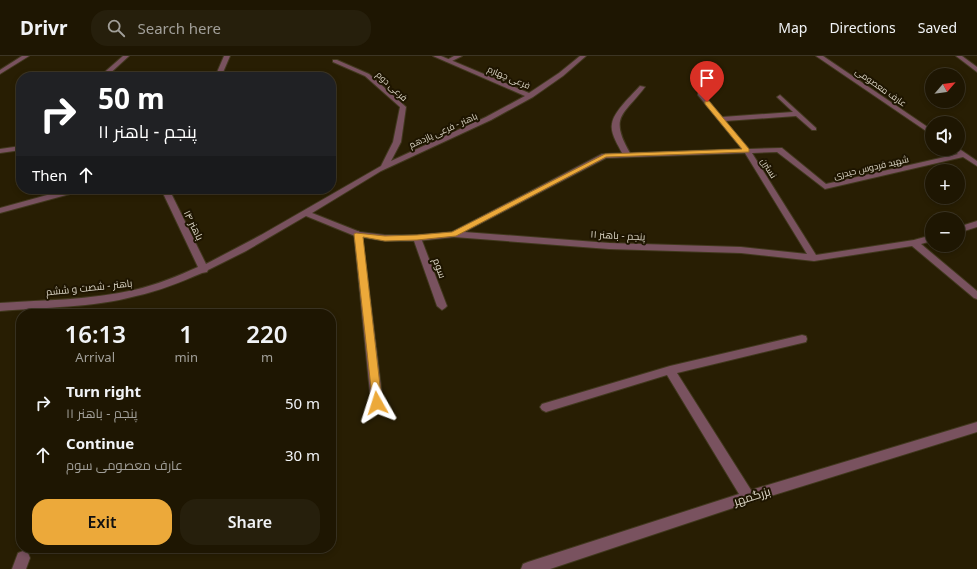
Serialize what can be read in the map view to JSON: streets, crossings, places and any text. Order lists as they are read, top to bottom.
{
  "streets": {
    "street": [
      "فرعی چهارم",
      "فرعی دوم",
      "عارف معصومی",
      "باهنر - فرعی یازدهم",
      "شهید فردوس حیدری",
      "نسترن",
      "باهنر ۱۴",
      "پنجم - باهنر ۱۱",
      "سوم",
      "باهنر - شصت و ششم",
      "بزرگمهر"
    ]
  },
  "crossings": [
    ["فرعی چهارم", "باهنر - فرعی یازدهم"],
    ["فرعی دوم", "باهنر - فرعی یازدهم"],
    ["باهنر - فرعی یازدهم", "پنجم - باهنر ۱۱"],
    ["باهنر - فرعی یازدهم", "باهنر - شصت و ششم"],
    ["شهید فردوس حیدری", "نسترن"],
    ["نسترن", "پنجم - باهنر ۱۱"],
    ["باهنر ۱۴", "باهنر - شصت و ششم"],
    ["پنجم - باهنر ۱۱", "سوم"],
    ["پنجم - باهنر ۱۱", "باهنر - شصت و ششم"]
  ],
  "north": "top right",
  "page": {
    "header": "Drivr",
    "search": "Search here",
    "nav": ["Map", "Directions", "Saved"],
    "map_buttons": ["+", "−"],
    "turn": ["50 m", "پنجم - باهنر ۱۱"],
    "then": "Then",
    "eta": [
      "16:13",
      "Arrival",
      "1",
      "min",
      "220",
      "m"
    ],
    "list": [
      {
        "name": "Turn right",
        "note": "پنجم - باهنر ۱۱",
        "value": "50 m"
      },
      {
        "name": "Continue",
        "note": "عارف معصومی سوم",
        "value": "30 m"
      }
    ],
    "buttons": ["Exit", "Share"]
  }
}
